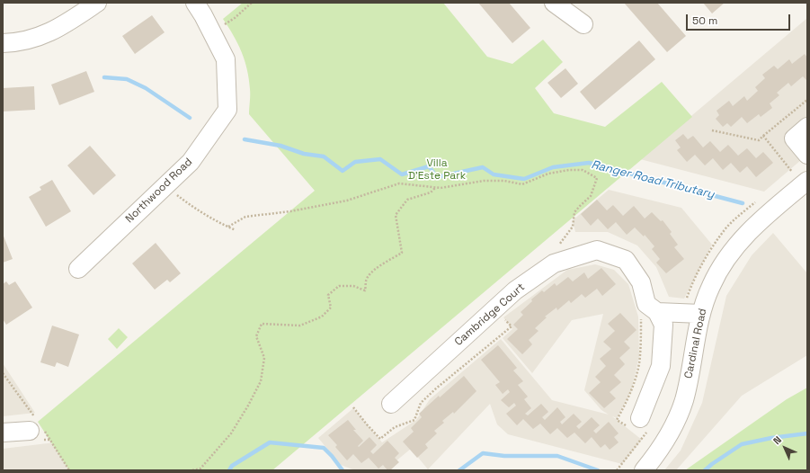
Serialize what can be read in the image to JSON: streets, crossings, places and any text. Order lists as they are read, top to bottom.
{
  "streets": {
    "street": ["Northwood Road", "Cambridge Court", "Cardinal Road"]
  },
  "water": ["Ranger Road Tributary"],
  "parks": ["Villa D'Este Park"],
  "scale_bar": "50 m",
  "north": "top left"
}
